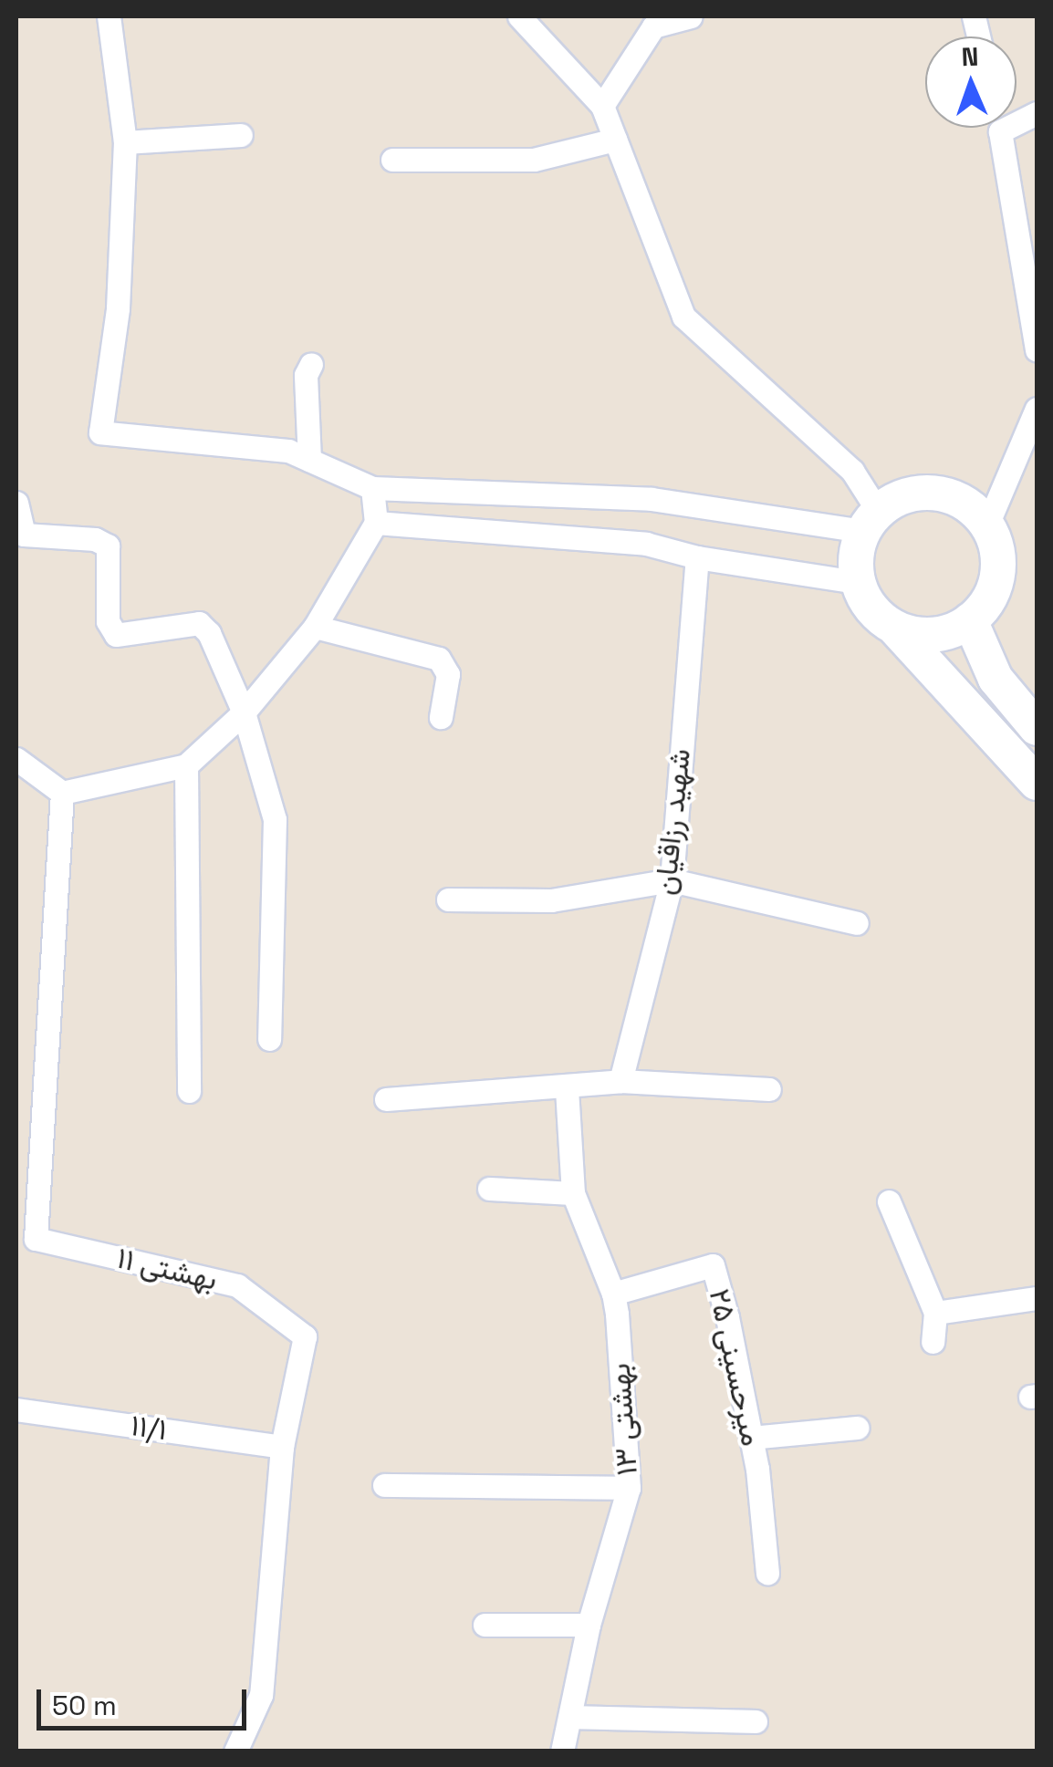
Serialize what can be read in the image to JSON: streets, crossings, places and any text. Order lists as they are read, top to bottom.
{
  "streets": {
    "street": [
      "شهید رزاقیان",
      "بهشتی ۱۱",
      "میرحسینی ۲۵",
      "بهشتی ۱۳",
      "۱۱/۱"
    ]
  },
  "crossings": [
    ["بهشتی ۱۱", "۱۱/۱"],
    ["میرحسینی ۲۵", "بهشتی ۱۳"]
  ],
  "scale_bar": "50 m",
  "north": "top"
}
